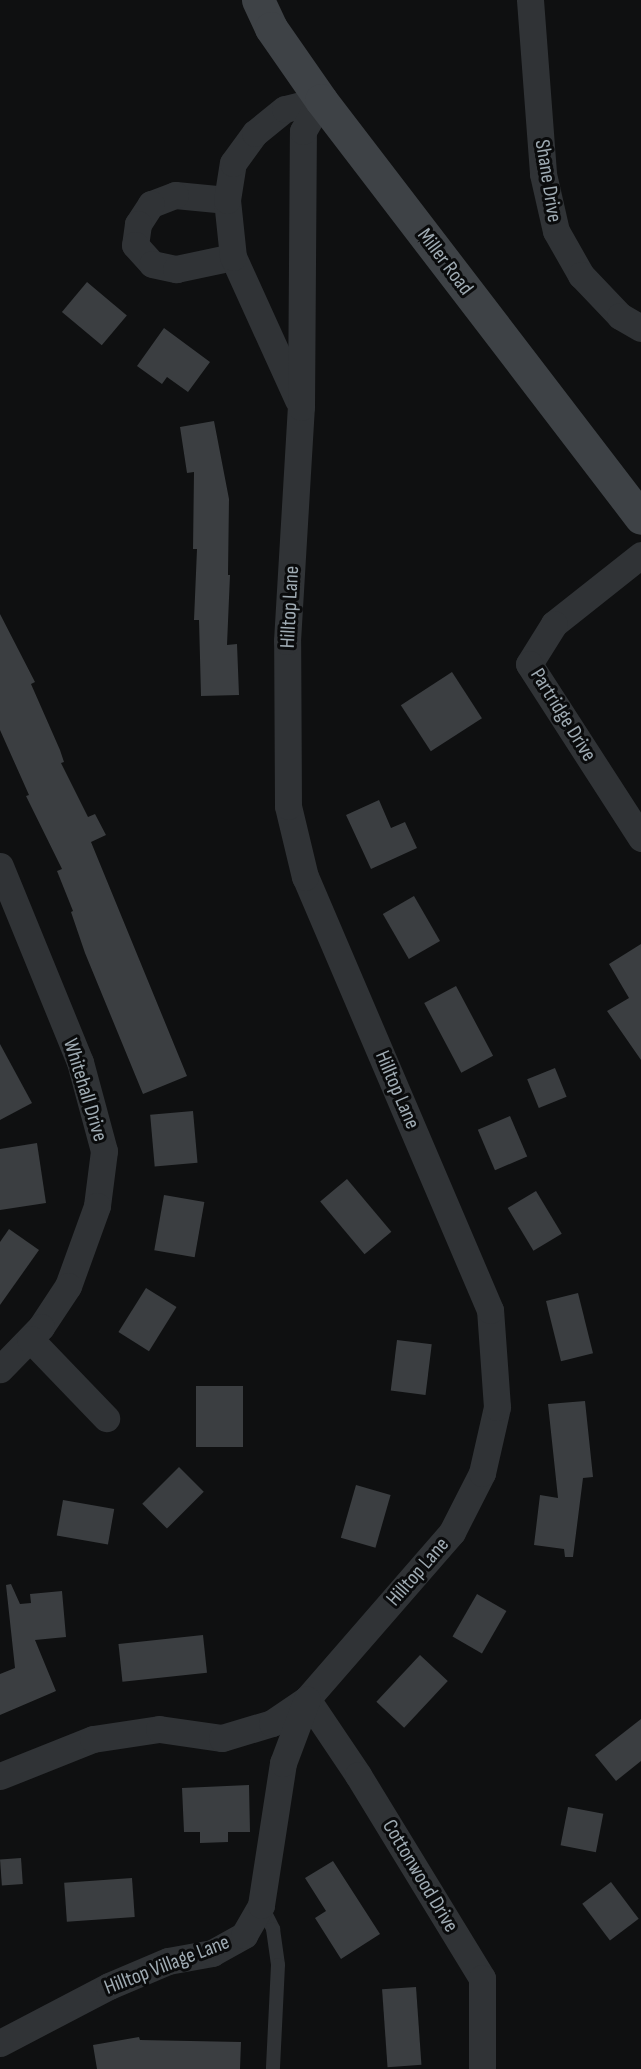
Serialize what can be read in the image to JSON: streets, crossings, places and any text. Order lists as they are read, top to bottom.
{
  "streets": {
    "street": [
      "Shane Drive",
      "Miller Road",
      "Hilltop Lane",
      "Partridge Drive",
      "Whitehall Drive",
      "Cottonwood Drive",
      "Hilltop Village Lane"
    ]
  },
  "crossings": [
    ["Miller Road", "Hilltop Lane"],
    ["Hilltop Lane", "Cottonwood Drive"],
    ["Hilltop Lane", "Hilltop Village Lane"],
    ["Cottonwood Drive", "Hilltop Village Lane"]
  ]
}
